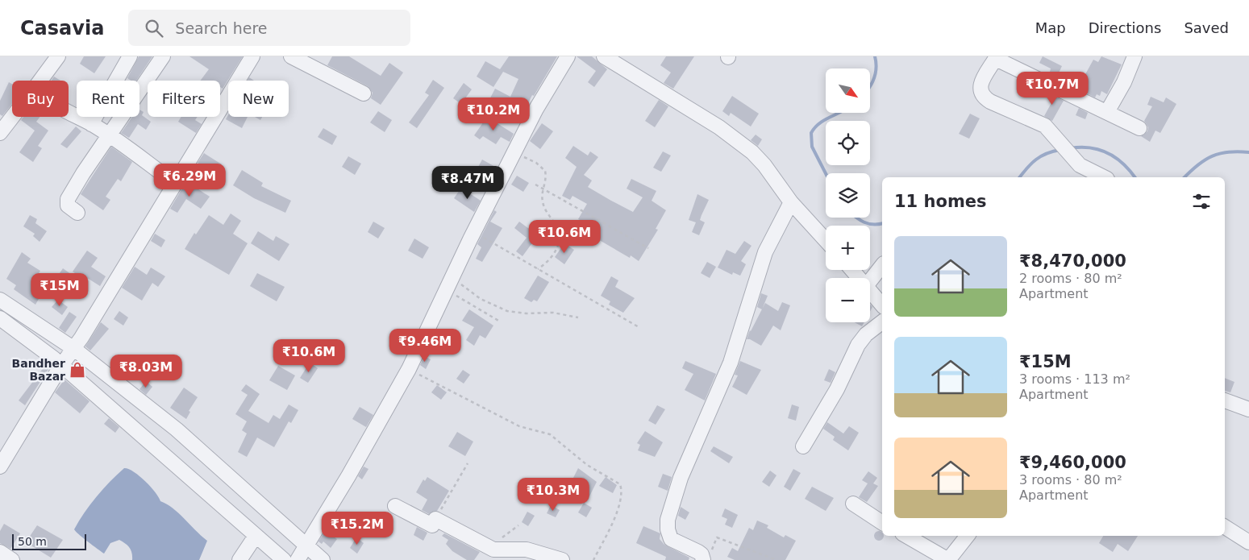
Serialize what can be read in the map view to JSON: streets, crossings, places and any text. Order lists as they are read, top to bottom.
{
  "places": {
    "shop": ["Bandher Bazar"]
  },
  "scale_bar": "50 m",
  "north": "bottom right",
  "page": {
    "header": "Casavia",
    "search": "Search here",
    "nav": ["Map", "Directions", "Saved"],
    "map_buttons": ["+", "−"],
    "price": [
      "₹10.7M",
      "₹10.2M",
      "₹6.29M",
      "₹8.47M",
      "₹10.6M",
      "₹15M",
      "₹9.46M",
      "₹10.6M",
      "₹8.03M",
      "₹10.3M",
      "₹15.2M"
    ],
    "chip": [
      "Buy",
      "Rent",
      "Filters",
      "New"
    ],
    "heading": "11 homes",
    "list": [
      {
        "name": "₹8,470,000",
        "note": "2 rooms · 80 m² · Apartment"
      },
      {
        "name": "₹15M",
        "note": "3 rooms · 113 m² · Apartment"
      },
      {
        "name": "₹9,460,000",
        "note": "3 rooms · 80 m² · Apartment"
      }
    ],
    "scale": "50 m"
  }
}
